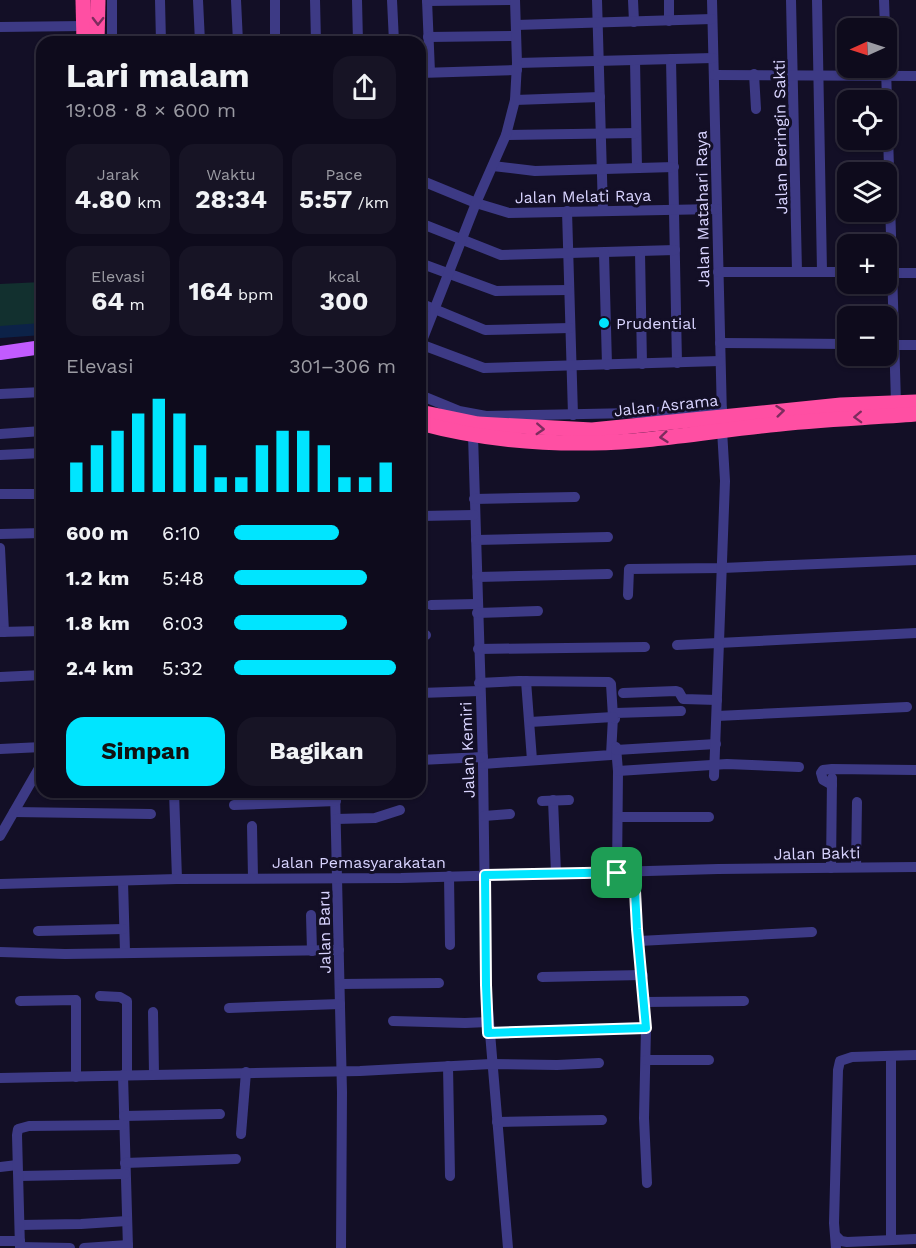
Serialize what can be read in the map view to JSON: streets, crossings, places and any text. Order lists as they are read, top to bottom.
{
  "streets": {
    "highway": ["Jalan Asrama"],
    "street": [
      "Jalan Beringin Sakti",
      "Jalan Melati Raya",
      "Jalan Matahari Raya",
      "Jalan Kemiri",
      "Jalan Bakti",
      "Jalan Pemasyarakatan",
      "Jalan Baru"
    ]
  },
  "crossings": [
    ["Jalan Melati Raya", "Jalan Matahari Raya"],
    ["Jalan Matahari Raya", "Jalan Asrama"],
    ["Jalan Asrama", "Jalan Kemiri"],
    ["Jalan Kemiri", "Jalan Pemasyarakatan"],
    ["Jalan Bakti", "Jalan Pemasyarakatan"],
    ["Jalan Pemasyarakatan", "Jalan Baru"]
  ],
  "places": ["Prudential"],
  "north": "left",
  "page": {
    "map_buttons": ["+", "−"],
    "heading": ["Lari malam", "19:08 · 8 × 600 m"],
    "stats": [
      ["Jarak", "4.80 km"],
      ["Waktu", "28:34"],
      ["Pace", "5:57 /km"],
      ["Elevasi", "64 m"],
      ["164 bpm"],
      ["kcal", "300"]
    ],
    "chart": ["Elevasi", "301–306 m"],
    "list": [
      {
        "name": "600 m",
        "note": "6:10"
      },
      {
        "name": "1.2 km",
        "note": "5:48"
      },
      {
        "name": "1.8 km",
        "note": "6:03"
      },
      {
        "name": "2.4 km",
        "note": "5:32"
      }
    ],
    "buttons": ["Simpan", "Bagikan"]
  }
}
